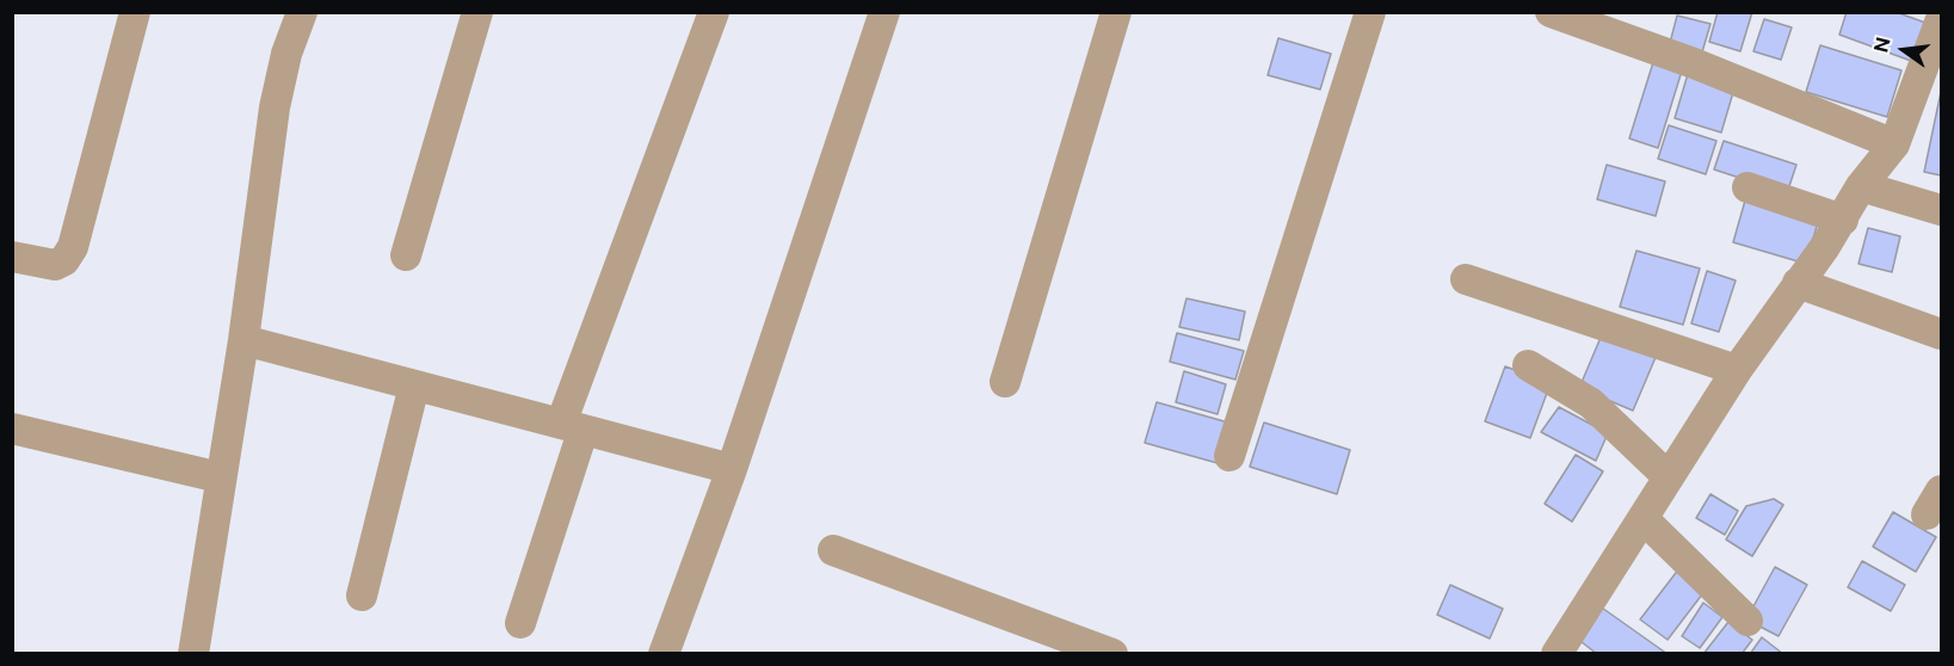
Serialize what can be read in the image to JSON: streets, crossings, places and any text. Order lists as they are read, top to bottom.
{
  "north": "left"
}
